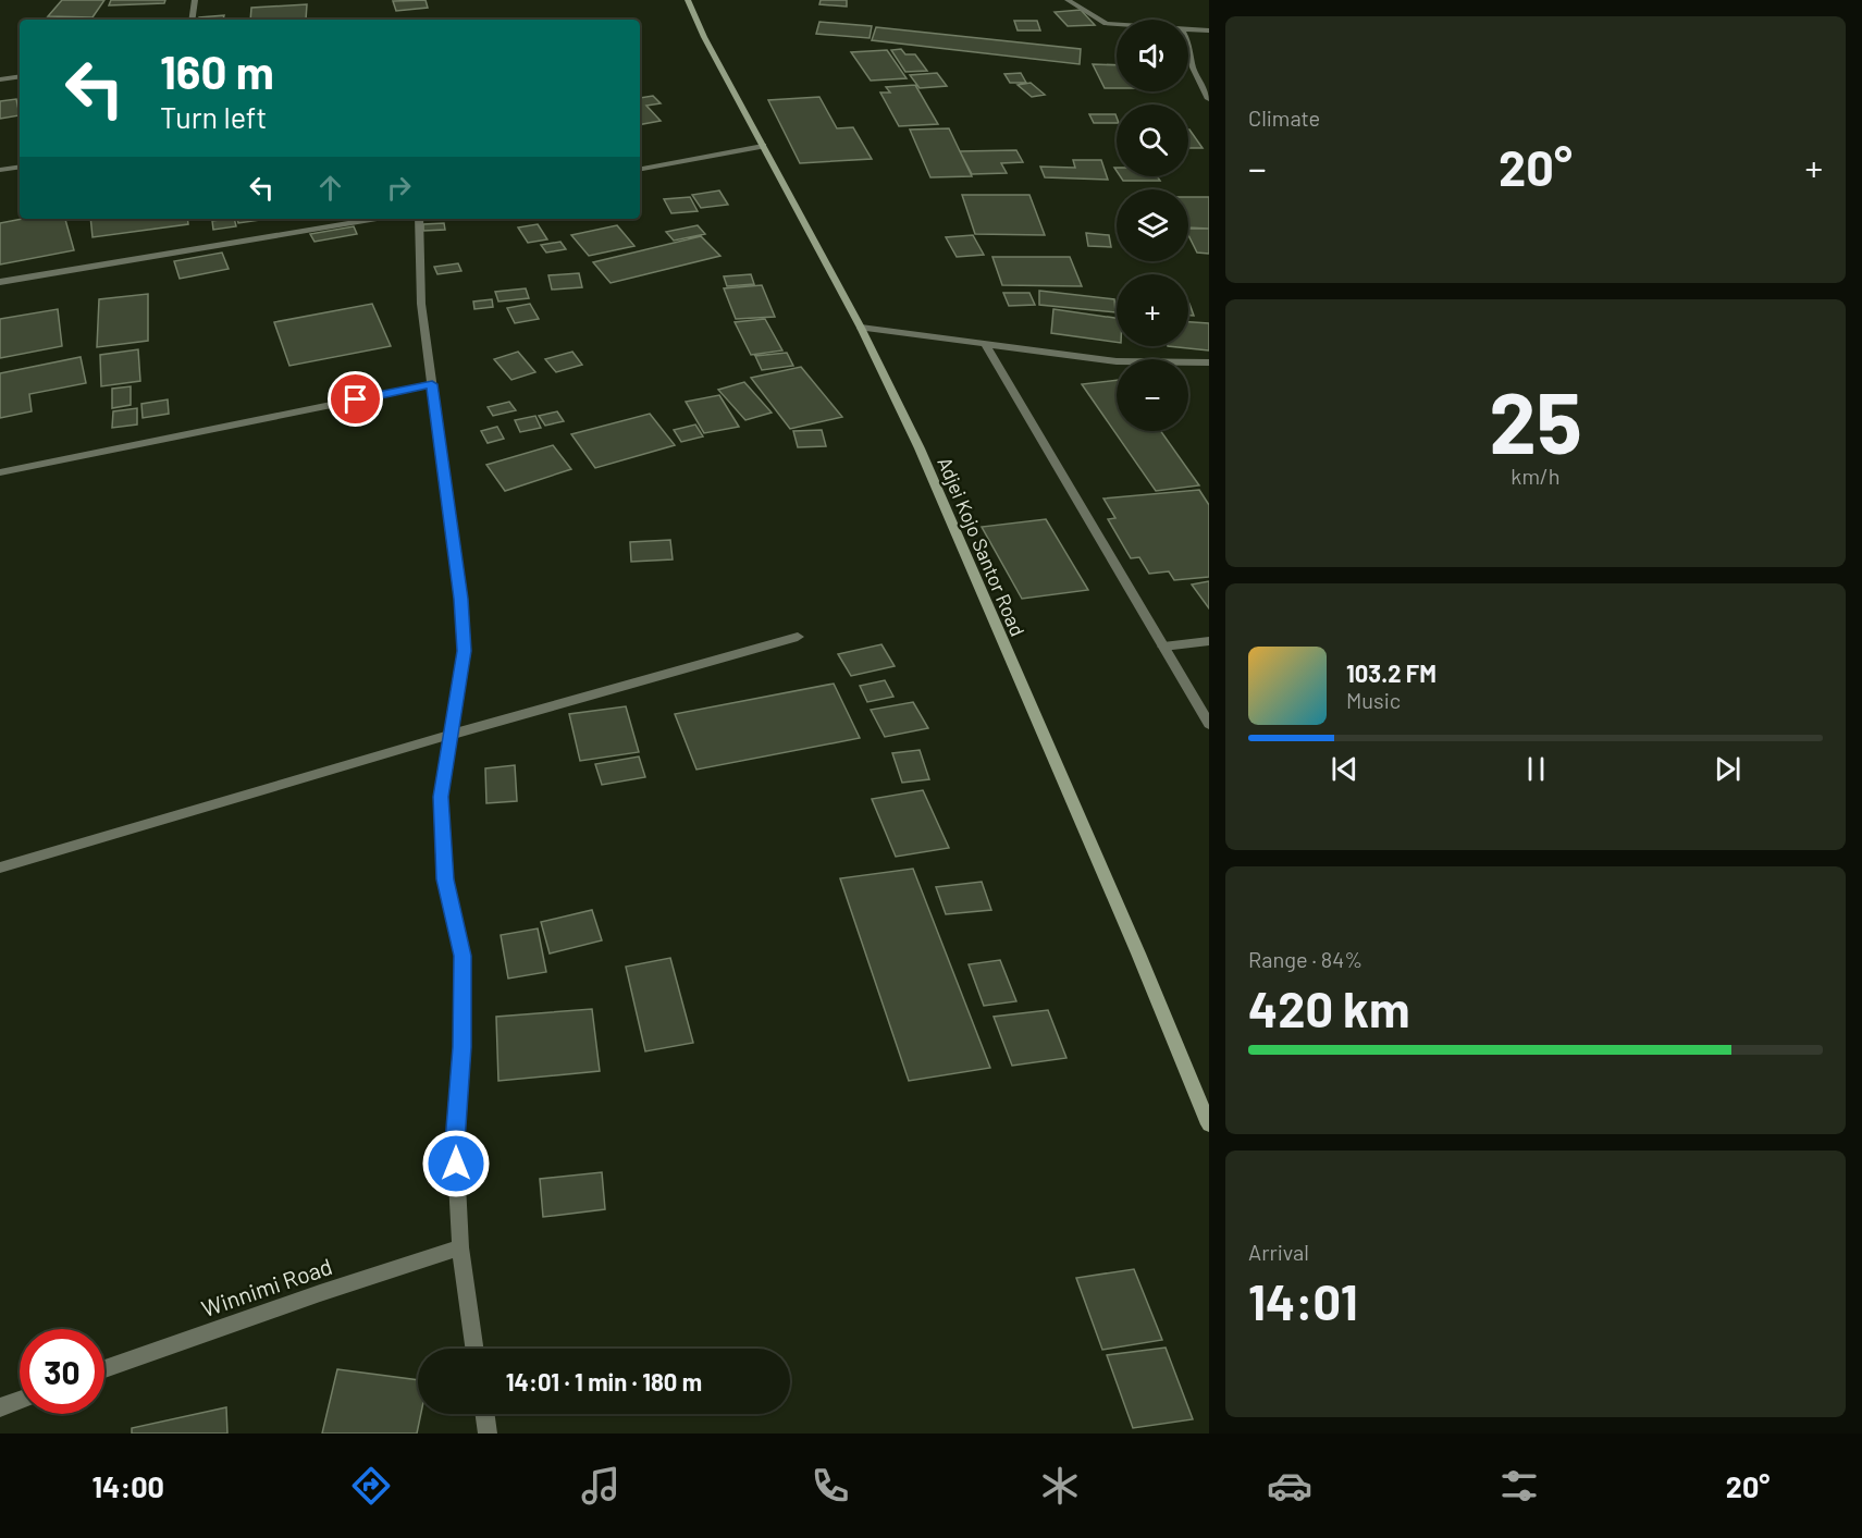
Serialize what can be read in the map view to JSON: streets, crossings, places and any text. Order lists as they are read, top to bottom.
{
  "streets": {
    "street": ["Adjei Kojo Santor Road", "Winnimi Road"]
  },
  "page": {
    "tile": [
      "Climate",
      ["25", "km/h"],
      ["Range · 84%", "420 km"],
      ["Arrival", "14:01"]
    ],
    "map_buttons": ["+", "−"],
    "turn": ["160 m", "Turn left"],
    "heat": ["−", "20°", "+"],
    "song": ["103.2 FM", "Music"],
    "limit": "30",
    "trip": "14:01 · 1 min · 180 m",
    "tabs": ["14:00", "20°"]
  }
}
